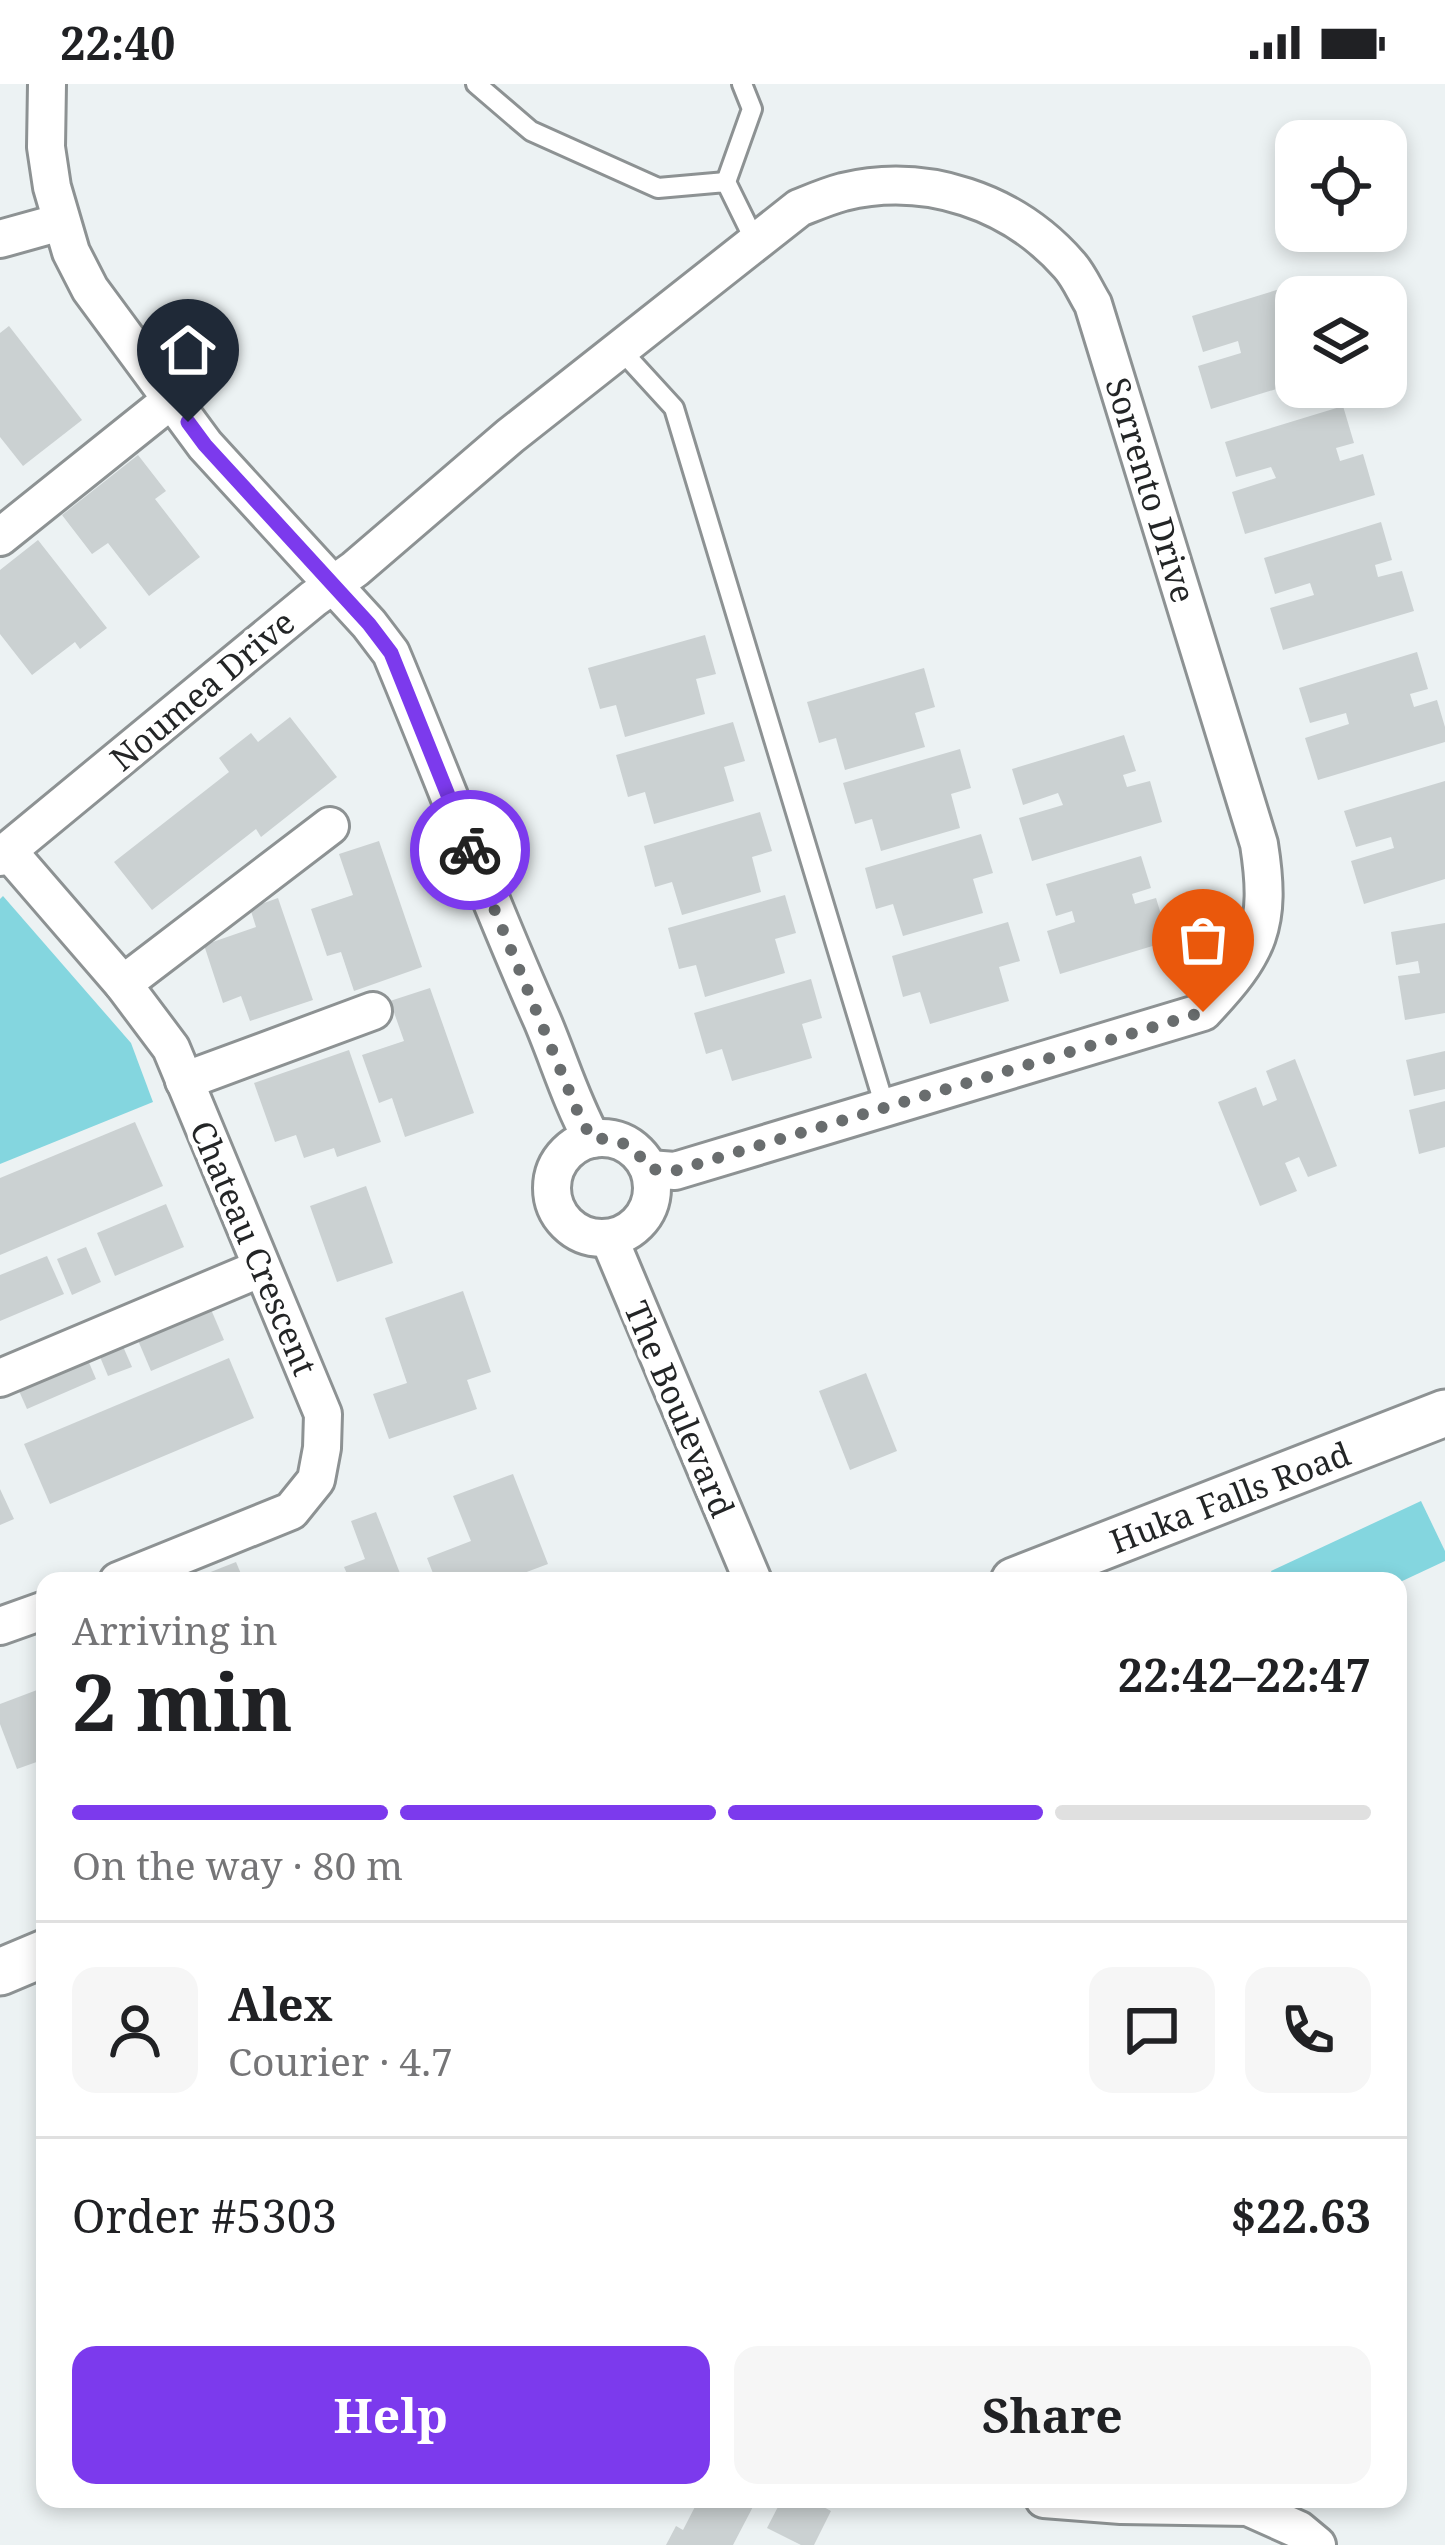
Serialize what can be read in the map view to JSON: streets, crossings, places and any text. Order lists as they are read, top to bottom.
{
  "streets": {
    "street": [
      "Sorrento Drive",
      "Noumea Drive",
      "Chateau Crescent",
      "The Boulevard",
      "Huka Falls Road"
    ]
  },
  "crossings": [
    ["Sorrento Drive", "Noumea Drive"],
    ["Sorrento Drive", "The Boulevard"],
    ["Noumea Drive", "Chateau Crescent"]
  ],
  "page": {
    "status": "22:40",
    "heading": ["2 min", "Arriving in", "22:42–22:47"],
    "panel": [
      "Alex",
      "Courier · 4.7",
      "Order #5303",
      "$22.63"
    ],
    "bar": "On the way · 80 m",
    "buttons": ["Help", "Share"]
  }
}
